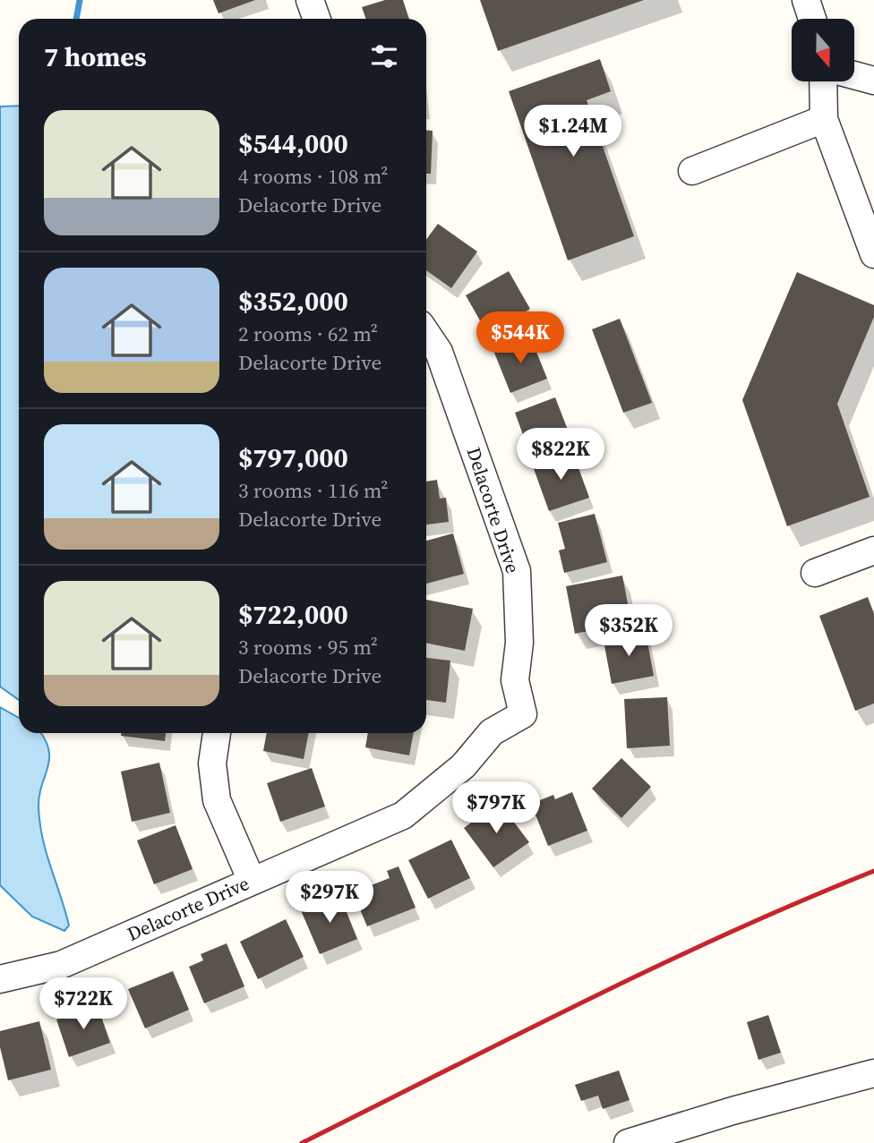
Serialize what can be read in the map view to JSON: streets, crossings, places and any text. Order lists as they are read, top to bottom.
{
  "streets": {
    "street": ["Delacorte Drive"]
  },
  "north": "bottom",
  "page": {
    "heading": "7 homes",
    "list": [
      {
        "name": "$544,000",
        "note": "4 rooms · 108 m² · Delacorte Drive"
      },
      {
        "name": "$352,000",
        "note": "2 rooms · 62 m² · Delacorte Drive"
      },
      {
        "name": "$797,000",
        "note": "3 rooms · 116 m² · Delacorte Drive"
      },
      {
        "name": "$722,000",
        "note": "3 rooms · 95 m² · Delacorte Drive"
      }
    ],
    "price": [
      "$1.24M",
      "$544K",
      "$822K",
      "$352K",
      "$797K",
      "$297K",
      "$722K"
    ]
  }
}
